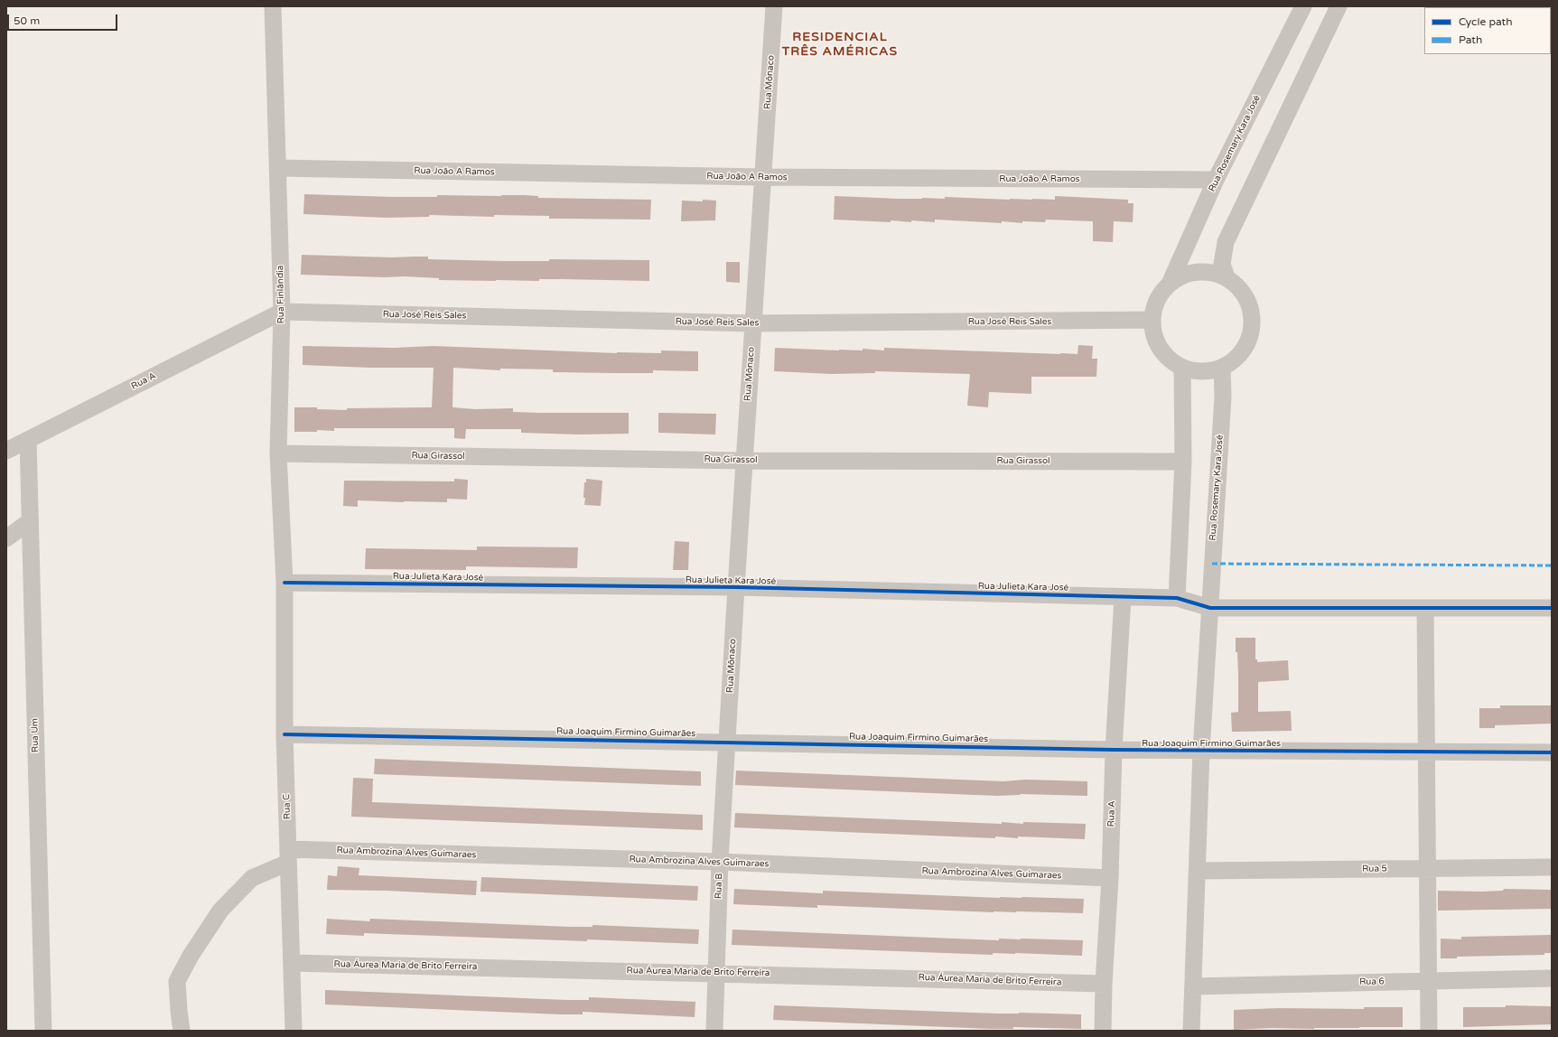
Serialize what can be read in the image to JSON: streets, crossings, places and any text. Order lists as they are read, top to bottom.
{
  "streets": {
    "street": [
      "Rua Mônaco",
      "Rua Rosemary Kara José",
      "Rua João A Ramos",
      "Rua Finlândia",
      "Rua José Reis Sales",
      "Rua A",
      "Rua Girassol",
      "Rua Julieta Kara José",
      "Rua Joaquim Firmino Guimarães",
      "Rua Um",
      "Rua C",
      "Rua Ambrozina Alves Guimaraes",
      "Rua 5",
      "Rua B",
      "Rua Áurea Maria de Brito Ferreira",
      "Rua 6"
    ]
  },
  "crossings": [
    ["Rua Mônaco", "Rua João A Ramos"],
    ["Rua Mônaco", "Rua José Reis Sales"],
    ["Rua Mônaco", "Rua Girassol"],
    ["Rua Mônaco", "Rua Julieta Kara José"],
    ["Rua Mônaco", "Rua Joaquim Firmino Guimarães"],
    ["Rua Mônaco", "Rua B"],
    ["Rua Rosemary Kara José", "Rua João A Ramos"],
    ["Rua Rosemary Kara José", "Rua José Reis Sales"],
    ["Rua Rosemary Kara José", "Rua Julieta Kara José"],
    ["Rua Rosemary Kara José", "Rua Joaquim Firmino Guimarães"],
    ["Rua Rosemary Kara José", "Rua 5"],
    ["Rua Rosemary Kara José", "Rua 6"],
    ["Rua João A Ramos", "Rua Finlândia"],
    ["Rua Finlândia", "Rua José Reis Sales"],
    ["Rua Finlândia", "Rua A"],
    ["Rua Finlândia", "Rua Girassol"],
    ["Rua Finlândia", "Rua Julieta Kara José"],
    ["Rua Finlândia", "Rua C"],
    ["Rua José Reis Sales", "Rua A"],
    ["Rua A", "Rua Julieta Kara José"],
    ["Rua A", "Rua Joaquim Firmino Guimarães"],
    ["Rua A", "Rua Um"],
    ["Rua A", "Rua Ambrozina Alves Guimaraes"],
    ["Rua A", "Rua Áurea Maria de Brito Ferreira"],
    ["Rua Julieta Kara José", "Rua C"],
    ["Rua Joaquim Firmino Guimarães", "Rua C"],
    ["Rua Joaquim Firmino Guimarães", "Rua B"],
    ["Rua C", "Rua Ambrozina Alves Guimaraes"],
    ["Rua C", "Rua Áurea Maria de Brito Ferreira"],
    ["Rua Ambrozina Alves Guimaraes", "Rua B"],
    ["Rua B", "Rua Áurea Maria de Brito Ferreira"]
  ],
  "districts": ["RESIDENCIAL TRÊS AMÉRICAS"],
  "legend": ["Cycle path", "Path"],
  "scale_bar": "50 m"
}
